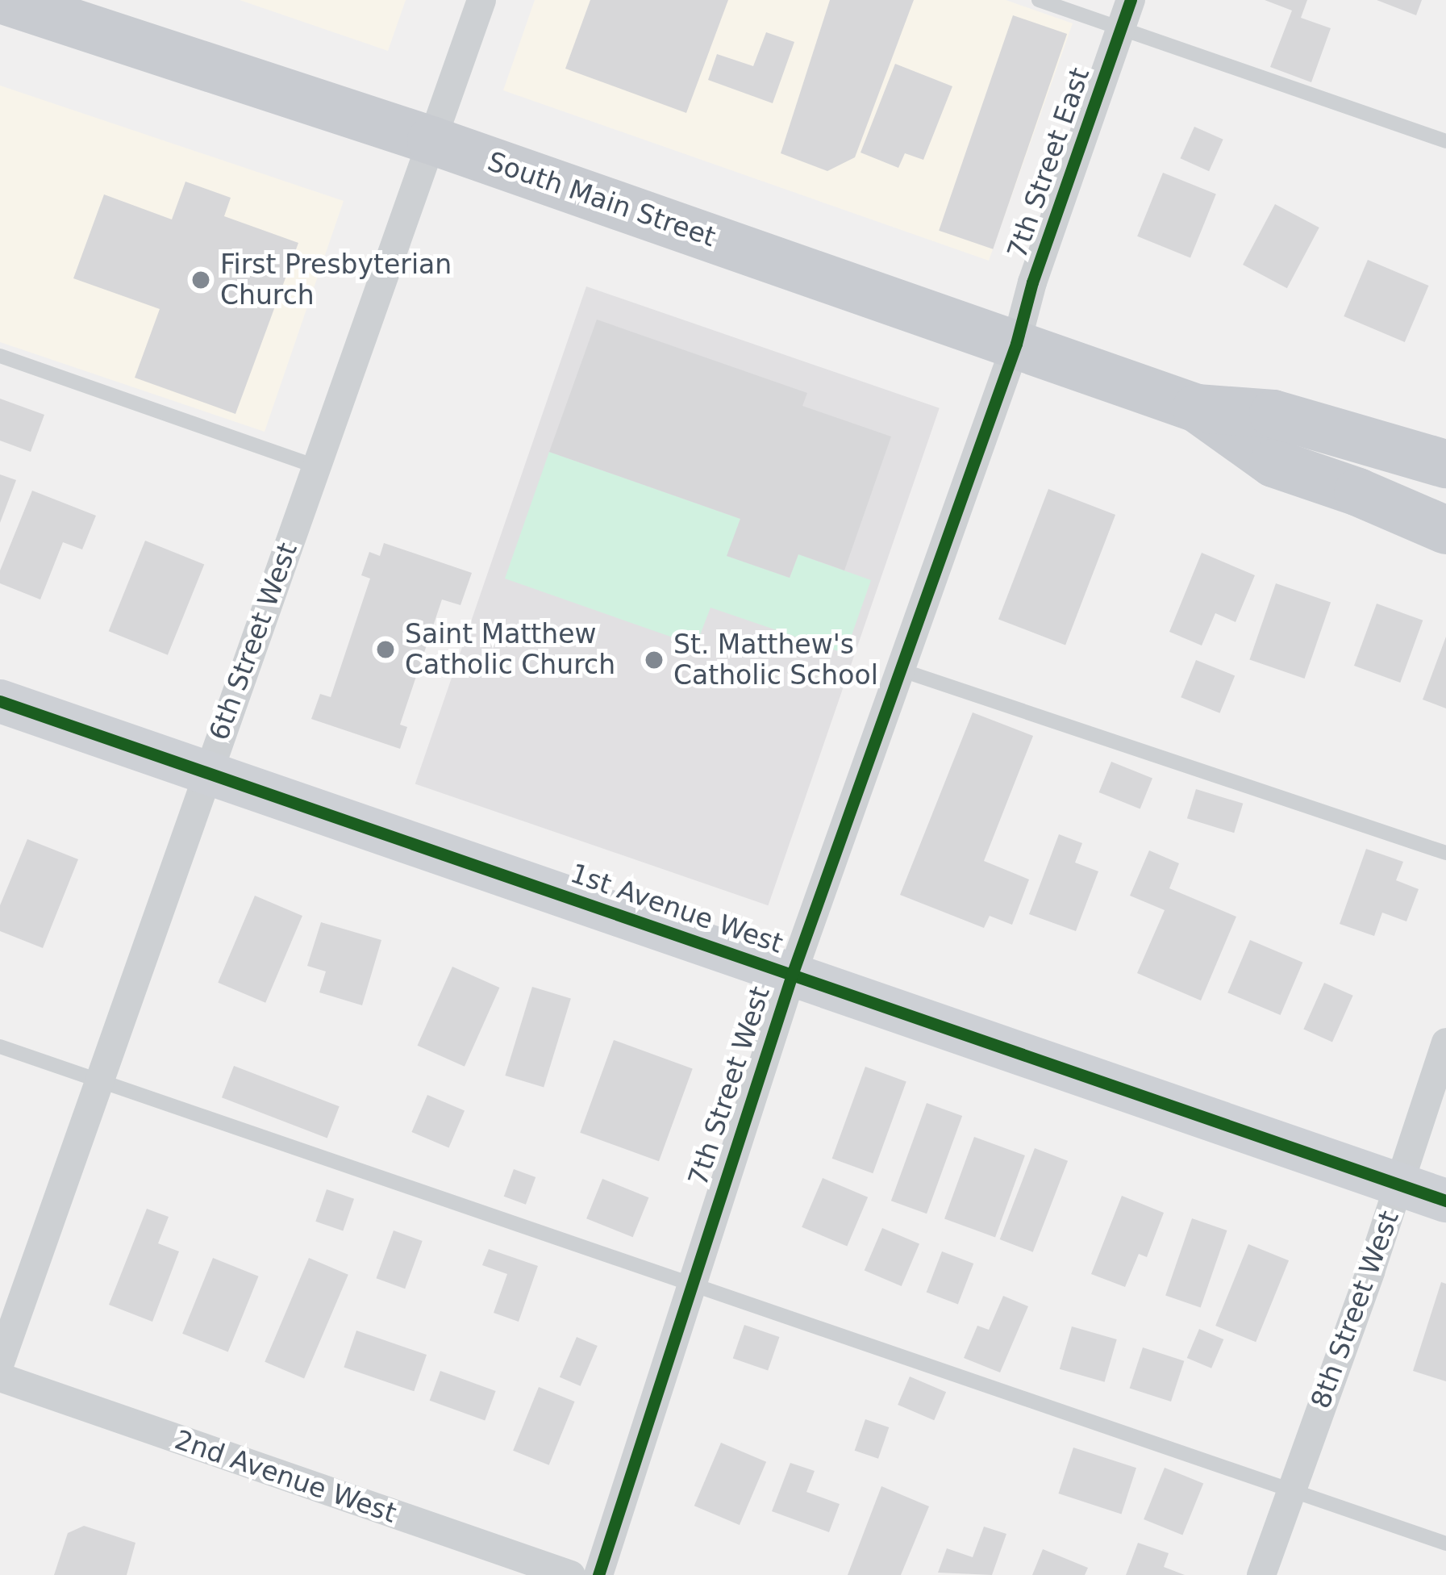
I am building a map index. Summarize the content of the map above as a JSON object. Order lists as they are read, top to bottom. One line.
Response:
{"streets":{"main road":["South Main Street"],"street":["7th Street East","6th Street West","1st Avenue West","7th Street West","8th Street West","2nd Avenue West"]},"crossings":[["7th Street East","South Main Street"],["7th Street East","7th Street West"],["South Main Street","6th Street West"],["South Main Street","7th Street West"],["6th Street West","1st Avenue West"],["1st Avenue West","7th Street West"],["1st Avenue West","8th Street West"]],"places":["First Presbyterian Church","Saint Matthew Catholic Church","St. Matthew's Catholic School"]}
